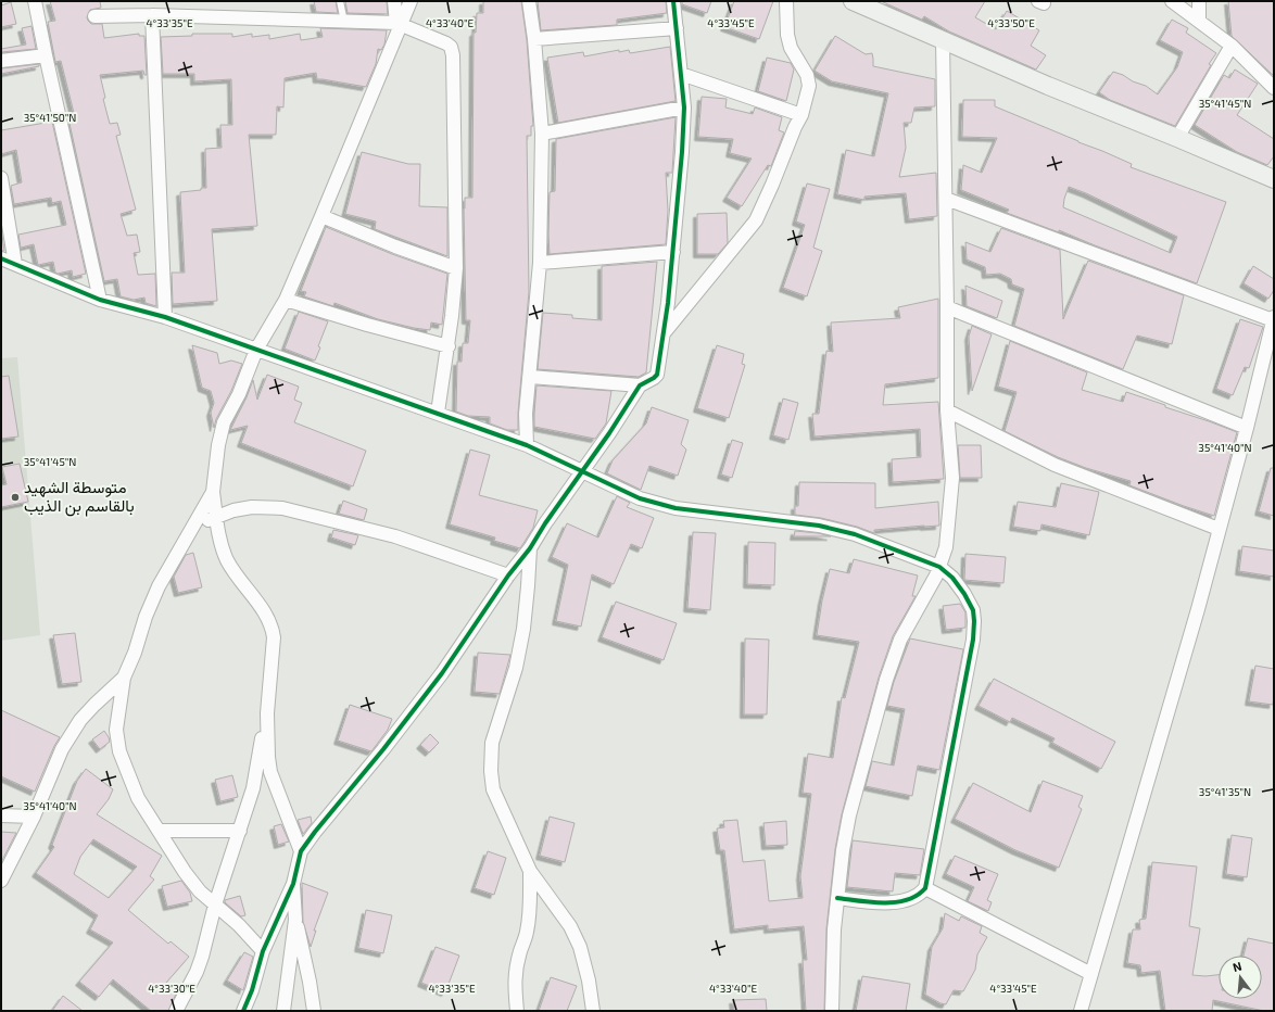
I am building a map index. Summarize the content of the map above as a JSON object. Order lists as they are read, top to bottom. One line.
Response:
{"places":["متوسطة الشهيد بالقاسم بن الذيب"],"north":"top","coordinates":["4°33'35\"E","4°33'40\"E","4°33'45\"E","4°33'50\"E","35°41'45\"N","35°41'50\"N","35°41'40\"N","35°41'35\"N","4°33'30\"E"]}
